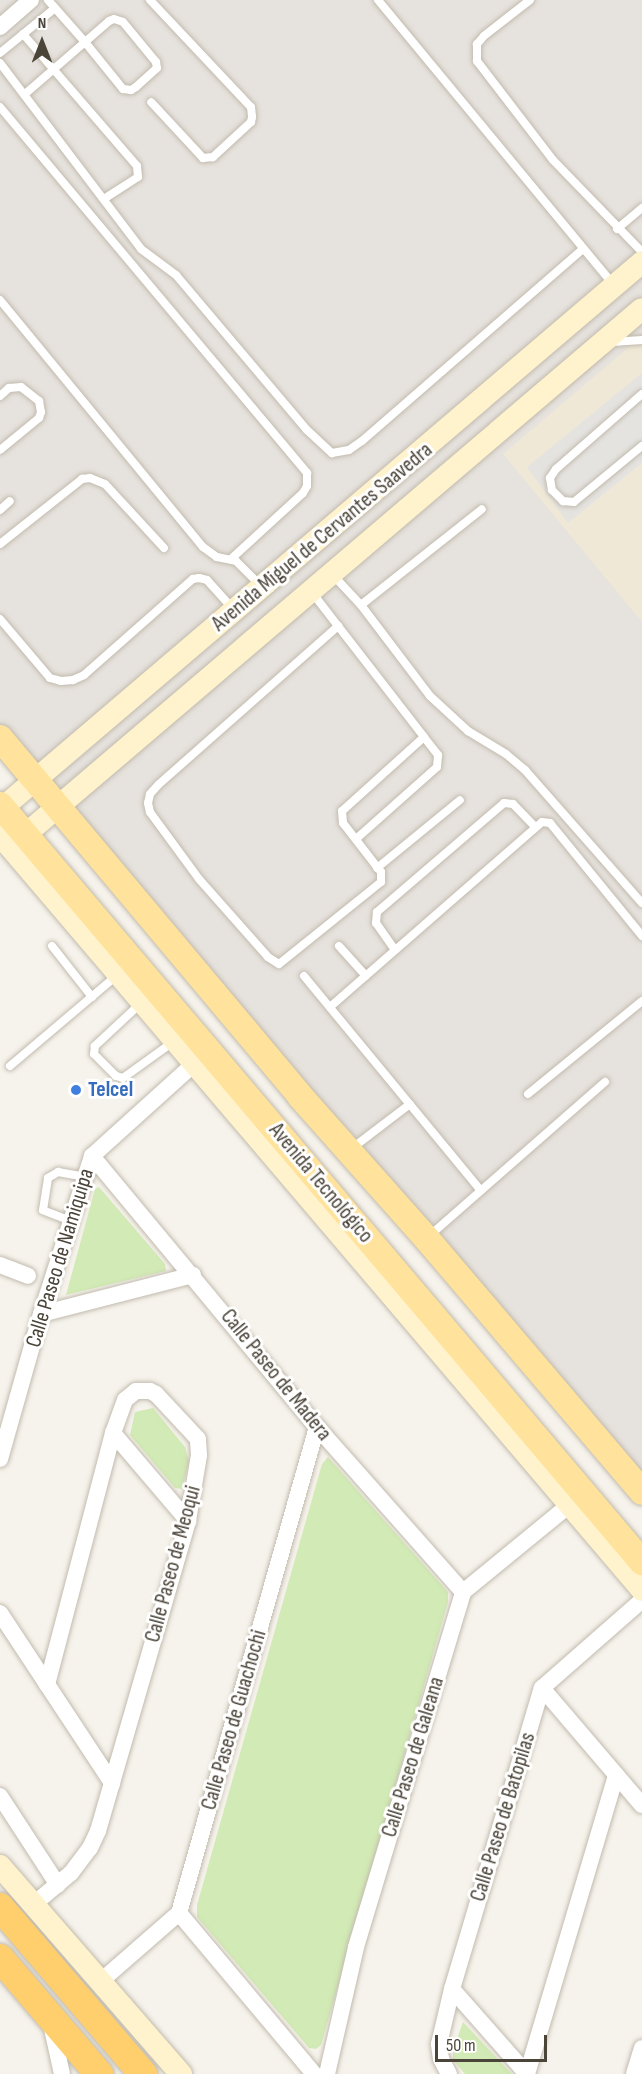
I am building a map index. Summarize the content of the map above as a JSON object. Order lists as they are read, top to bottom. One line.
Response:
{"streets":{"main road":["Avenida Tecnológico"],"street":["Avenida Miguel de Cervantes Saavedra","Calle Paseo de Namiquipa","Calle Paseo de Madera","Calle Paseo de Meoqui","Calle Paseo de Guachochi","Calle Paseo de Galeana","Calle Paseo de Batopilas"]},"crossings":[["Avenida Miguel de Cervantes Saavedra","Avenida Tecnológico"],["Calle Paseo de Namiquipa","Calle Paseo de Madera"],["Calle Paseo de Madera","Calle Paseo de Guachochi"],["Calle Paseo de Madera","Calle Paseo de Galeana"]],"places":["Telcel"],"scale_bar":"50 m","north":"top"}
